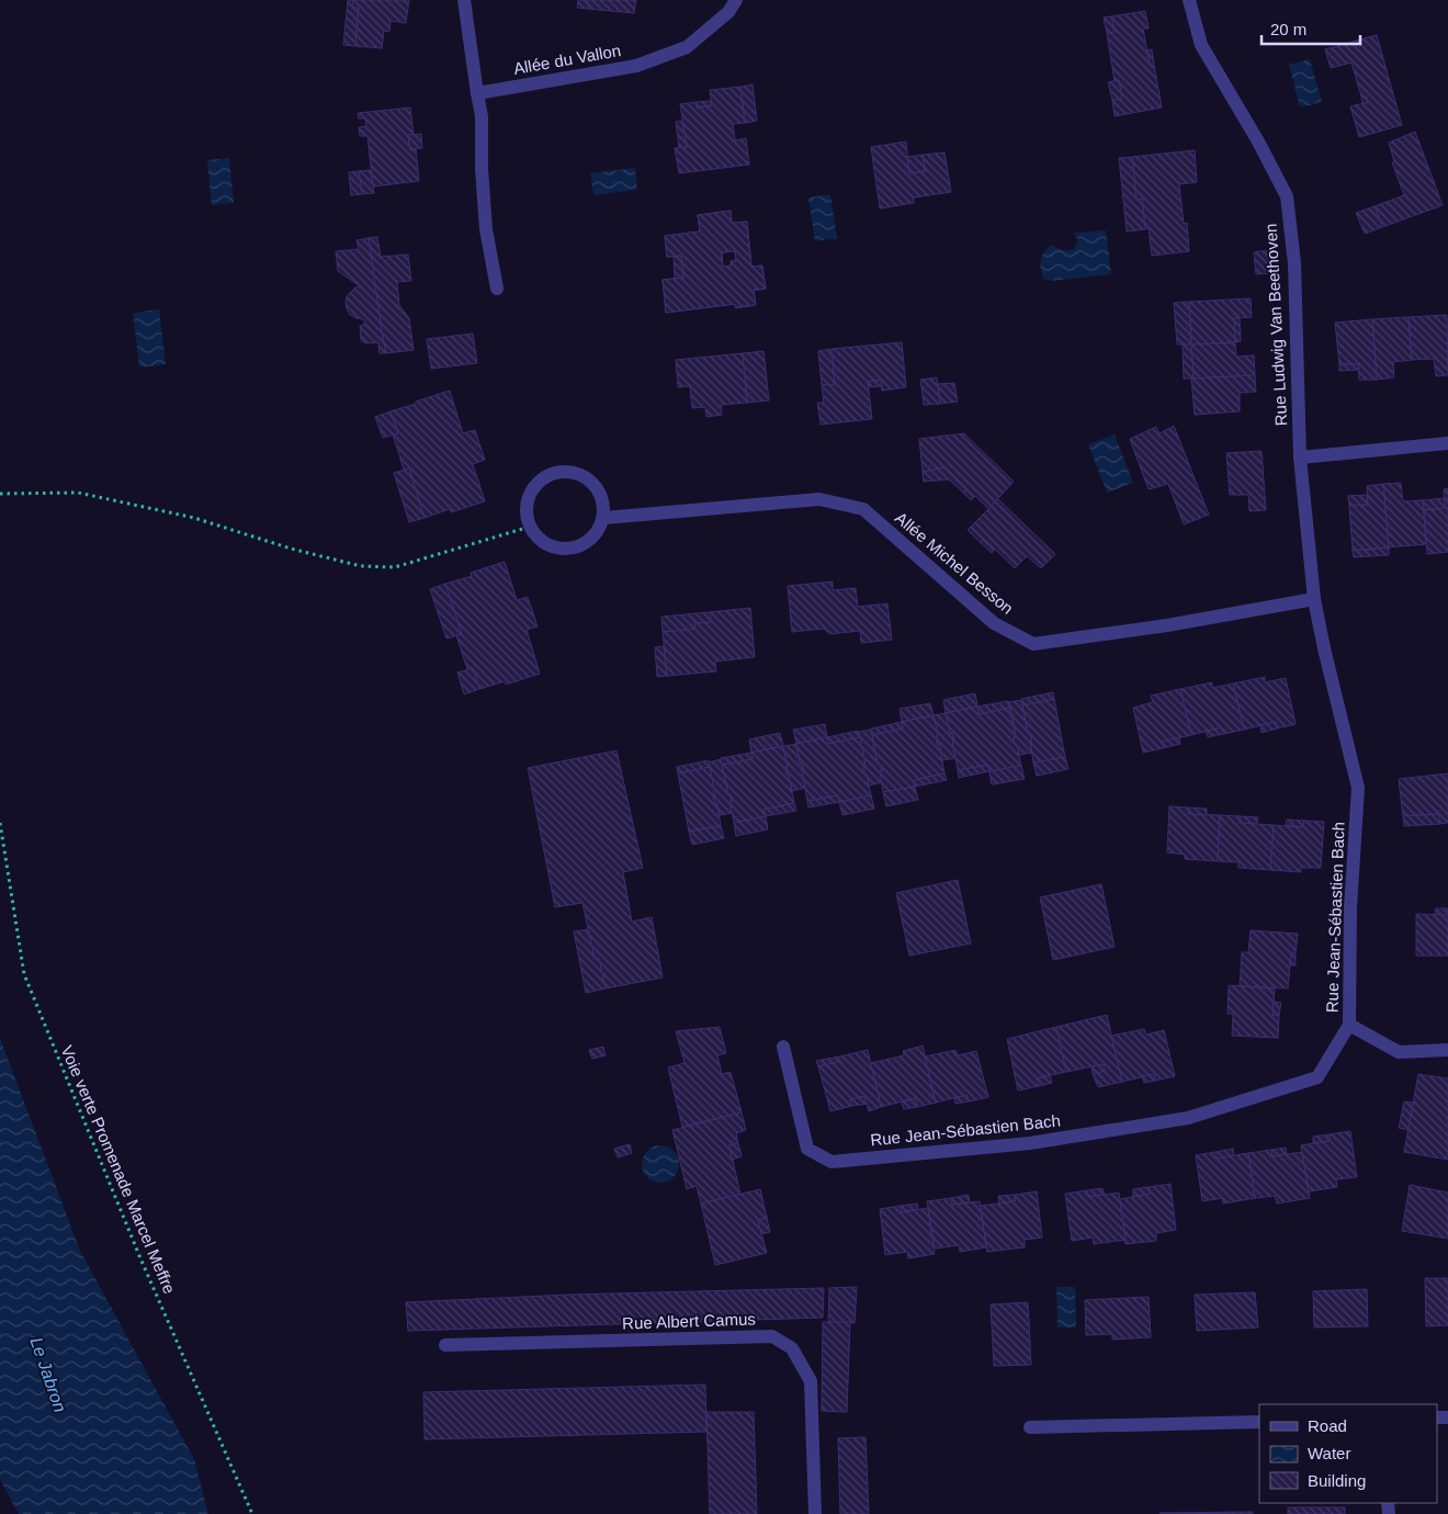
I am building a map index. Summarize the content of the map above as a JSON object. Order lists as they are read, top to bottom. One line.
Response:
{"streets":{"street":["Allée du Vallon","Rue Ludwig Van Beethoven","Allée Michel Besson","Rue Jean-Sébastien Bach","Rue Albert Camus"],"path":["Voie verte Promenade Marcel Meffre"]},"crossings":[["Rue Ludwig Van Beethoven","Rue Jean-Sébastien Bach"],["Allée Michel Besson","Rue Jean-Sébastien Bach"]],"water":["Le Jabron"],"legend":["Road","Water","Building"],"scale_bar":"20 m"}
